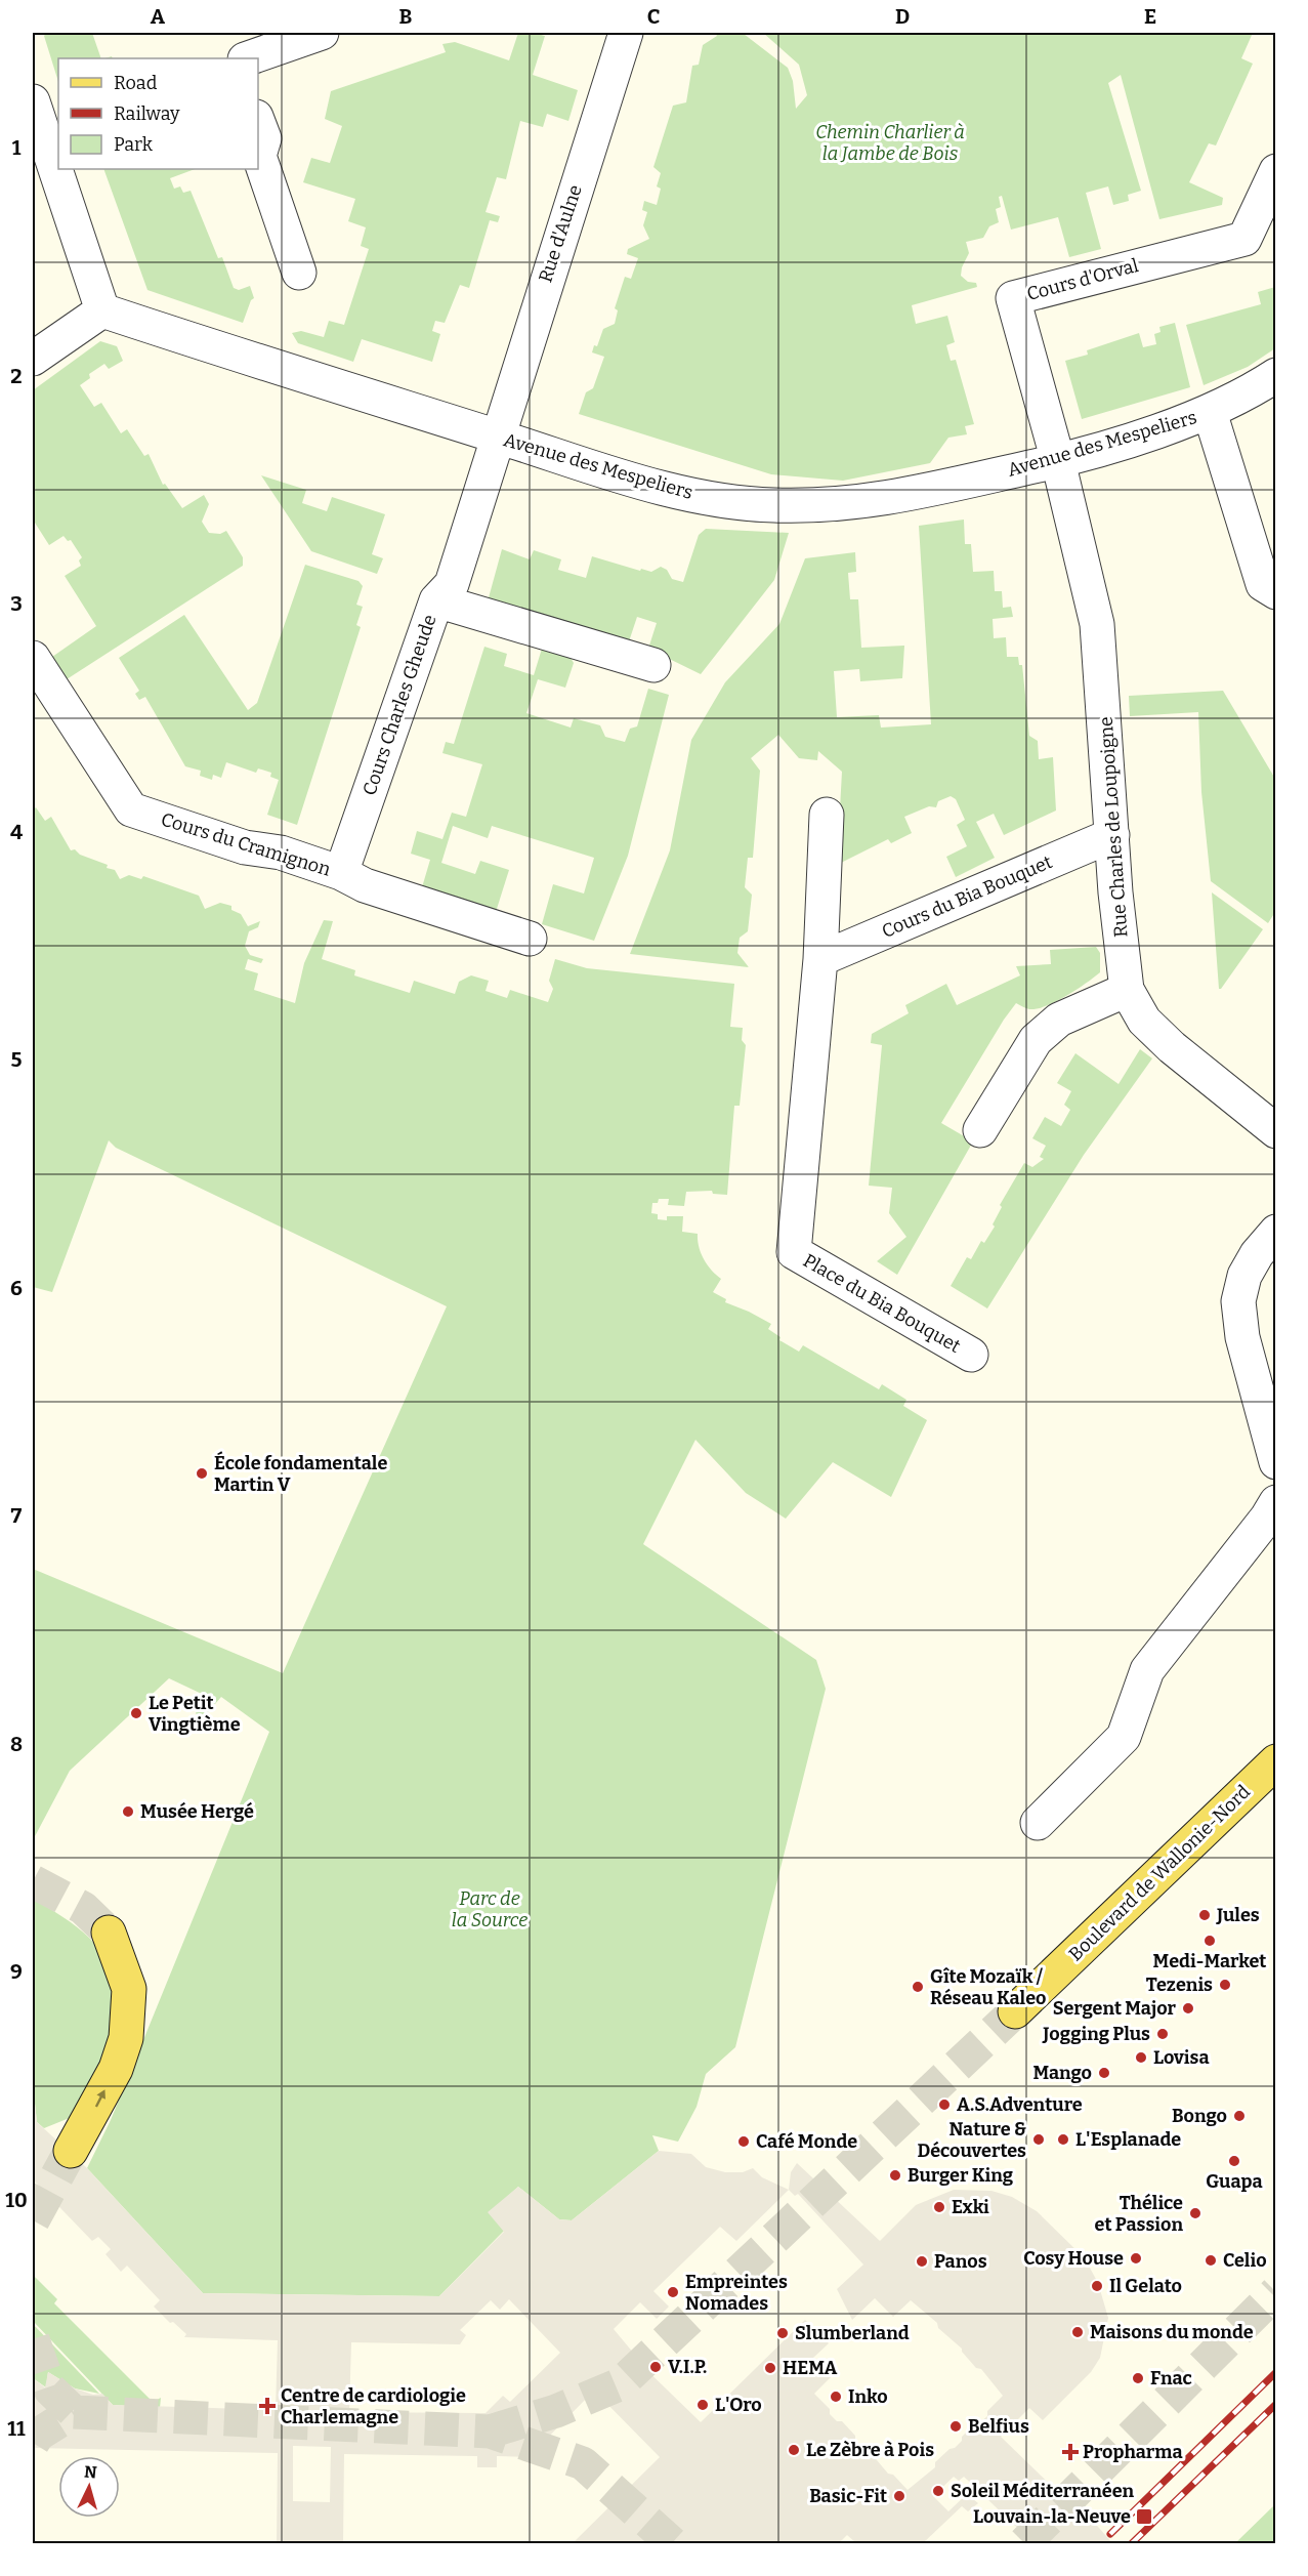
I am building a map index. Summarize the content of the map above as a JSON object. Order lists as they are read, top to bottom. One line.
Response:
{"streets":{"main road":["Boulevard de Wallonie-Nord"],"street":["Rue d'Aulne","Cours d'Orval","Avenue des Mespeliers","Cours Charles Gheude","Rue Charles de Loupoigne","Cours du Cramignon","Cours du Bia Bouquet","Place du Bia Bouquet"]},"crossings":[["Rue d'Aulne","Avenue des Mespeliers"],["Rue d'Aulne","Cours Charles Gheude"],["Cours d'Orval","Avenue des Mespeliers"],["Cours d'Orval","Rue Charles de Loupoigne"],["Avenue des Mespeliers","Cours Charles Gheude"],["Avenue des Mespeliers","Rue Charles de Loupoigne"],["Cours Charles Gheude","Cours du Cramignon"],["Rue Charles de Loupoigne","Cours du Bia Bouquet"],["Cours du Bia Bouquet","Place du Bia Bouquet"]],"parks":["Chemin Charlier à la Jambe de Bois","Parc de la Source"],"places":{"other":["École fondamentale Martin V","Le Petit Vingtième","Musée Hergé","Jules","Medi-Market","Tezenis","Gîte Mozaïk / Réseau Kaleo","Sergent Major","Jogging Plus","Lovisa","Mango","A.S.Adventure","Bongo","Nature & Découvertes","L'Esplanade","Café Monde","Guapa","Burger King","Exki","Thélice et Passion","Cosy House","Celio","Panos","Il Gelato","Empreintes Nomades","Maisons du monde","Slumberland","V.I.P.","HEMA","Fnac","Inko","L'Oro","Belfius","Le Zèbre à Pois","Soleil Méditerranéen","Basic-Fit"],"health":["Centre de cardiologie Charlemagne","Propharma"],"transit":["Louvain-la-Neuve"]},"legend":["Road","Railway","Park"],"north":"top","grid":{"columns":["A","B","C","D","E"],"rows":["1","2","3","4","5","6","7","8","9","10","11"]}}
